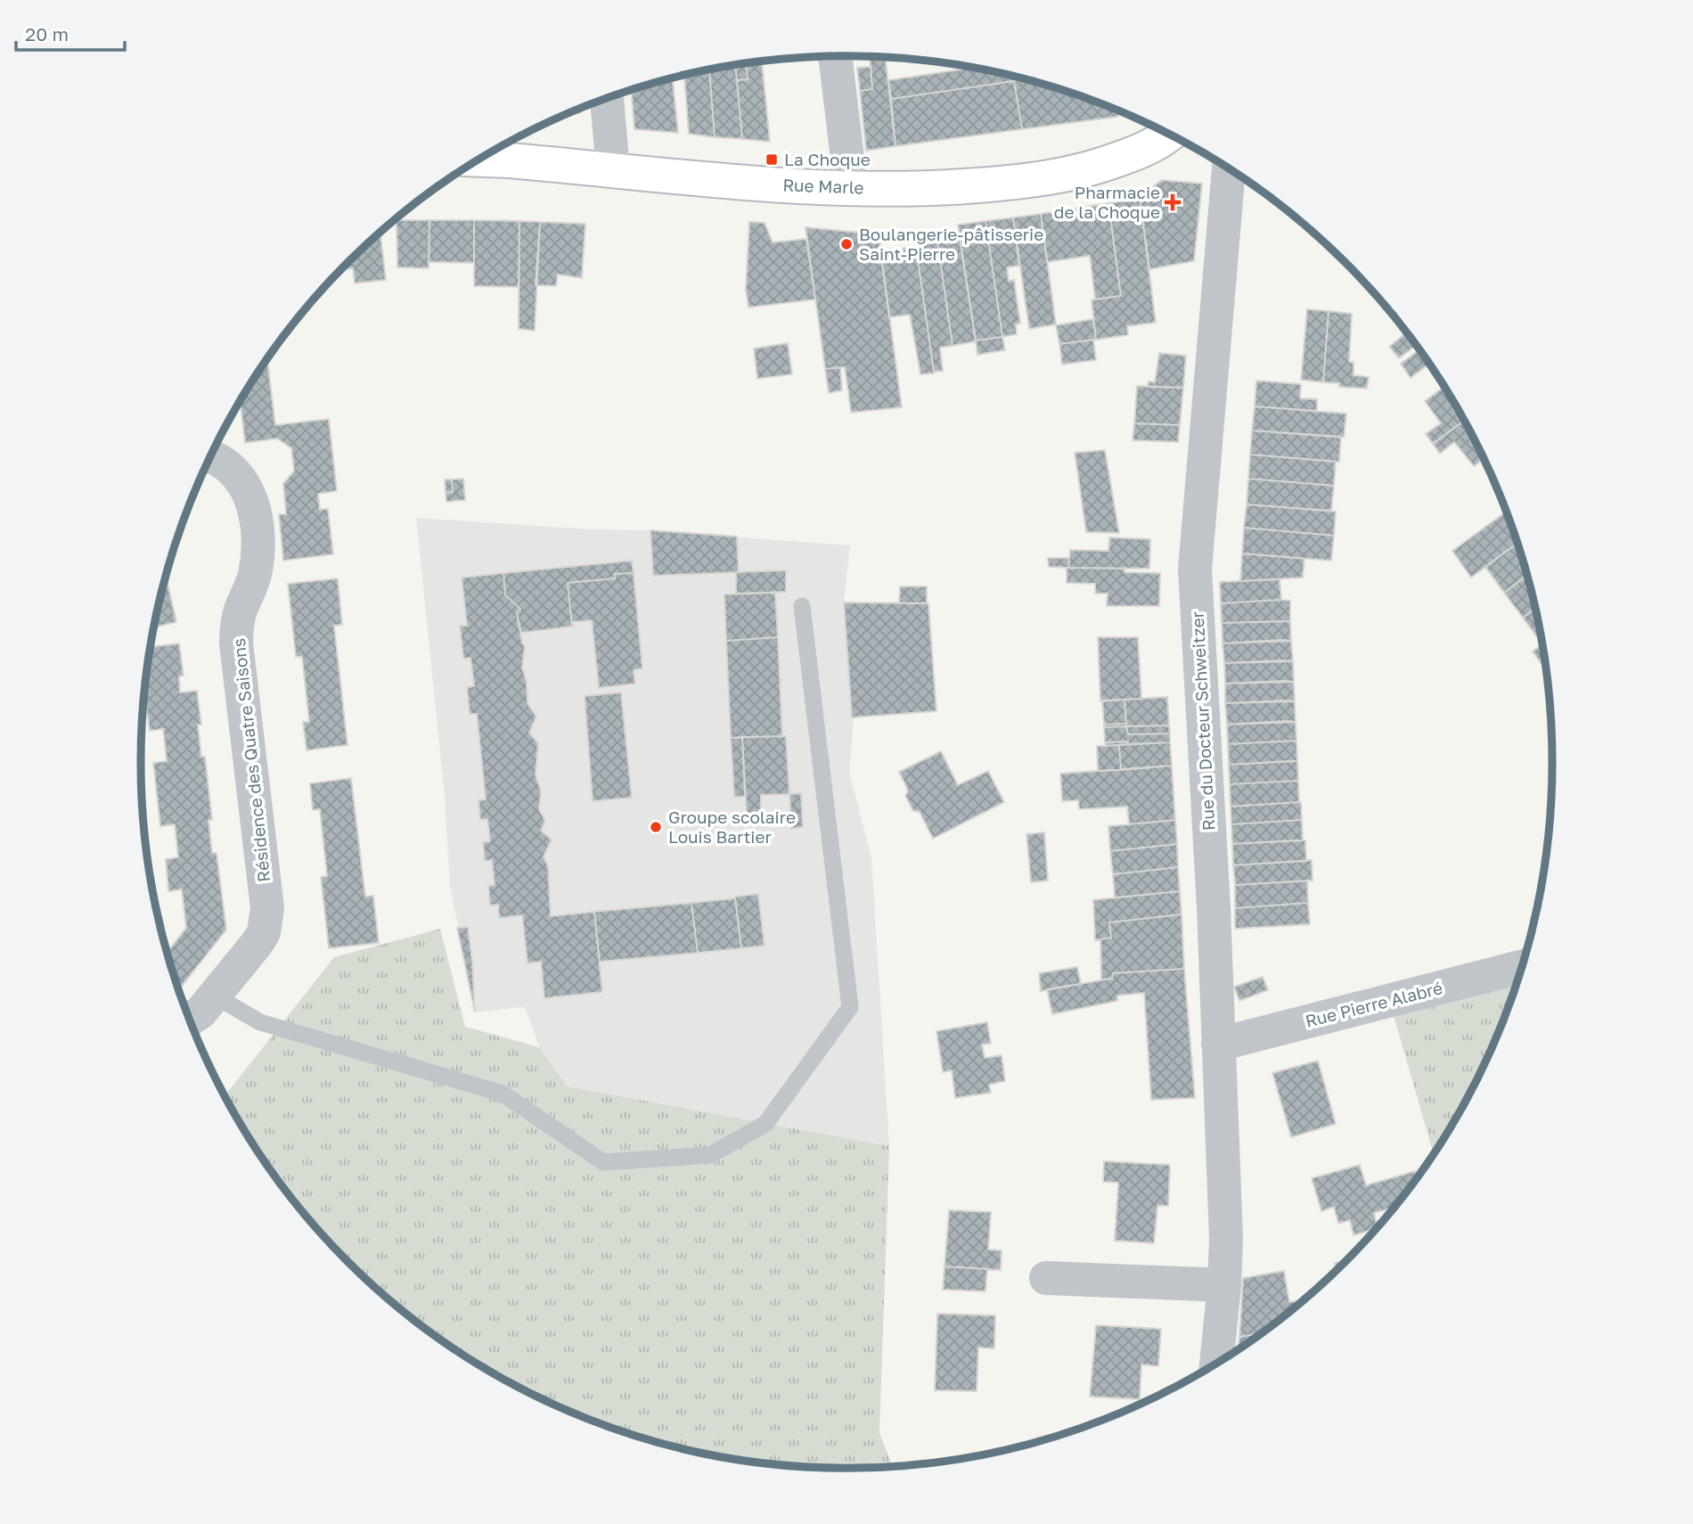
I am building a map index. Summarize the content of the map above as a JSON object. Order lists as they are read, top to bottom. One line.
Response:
{"streets":{"main road":["Rue Marle"],"street":["Rue du Docteur Schweitzer","Résidence des Quatre Saisons","Rue Pierre Alabré"]},"crossings":[["Rue du Docteur Schweitzer","Rue Pierre Alabré"]],"places":{"transit":["La Choque"],"health":["Pharmacie de la Choque"],"other":["Boulangerie-pâtisserie Saint-Pierre","Groupe scolaire Louis Bartier"]},"scale_bar":"20 m"}
